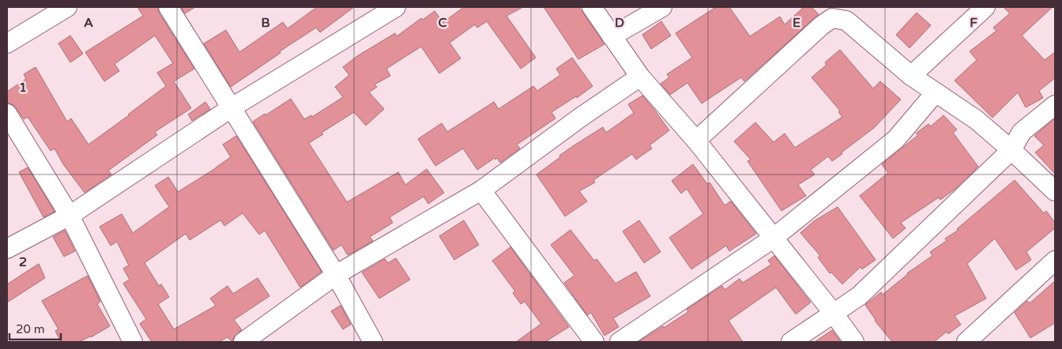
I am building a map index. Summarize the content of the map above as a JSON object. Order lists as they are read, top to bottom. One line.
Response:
{"scale_bar":"20 m","grid":{"columns":["A","B","C","D","E","F"],"rows":["1","2"]}}
